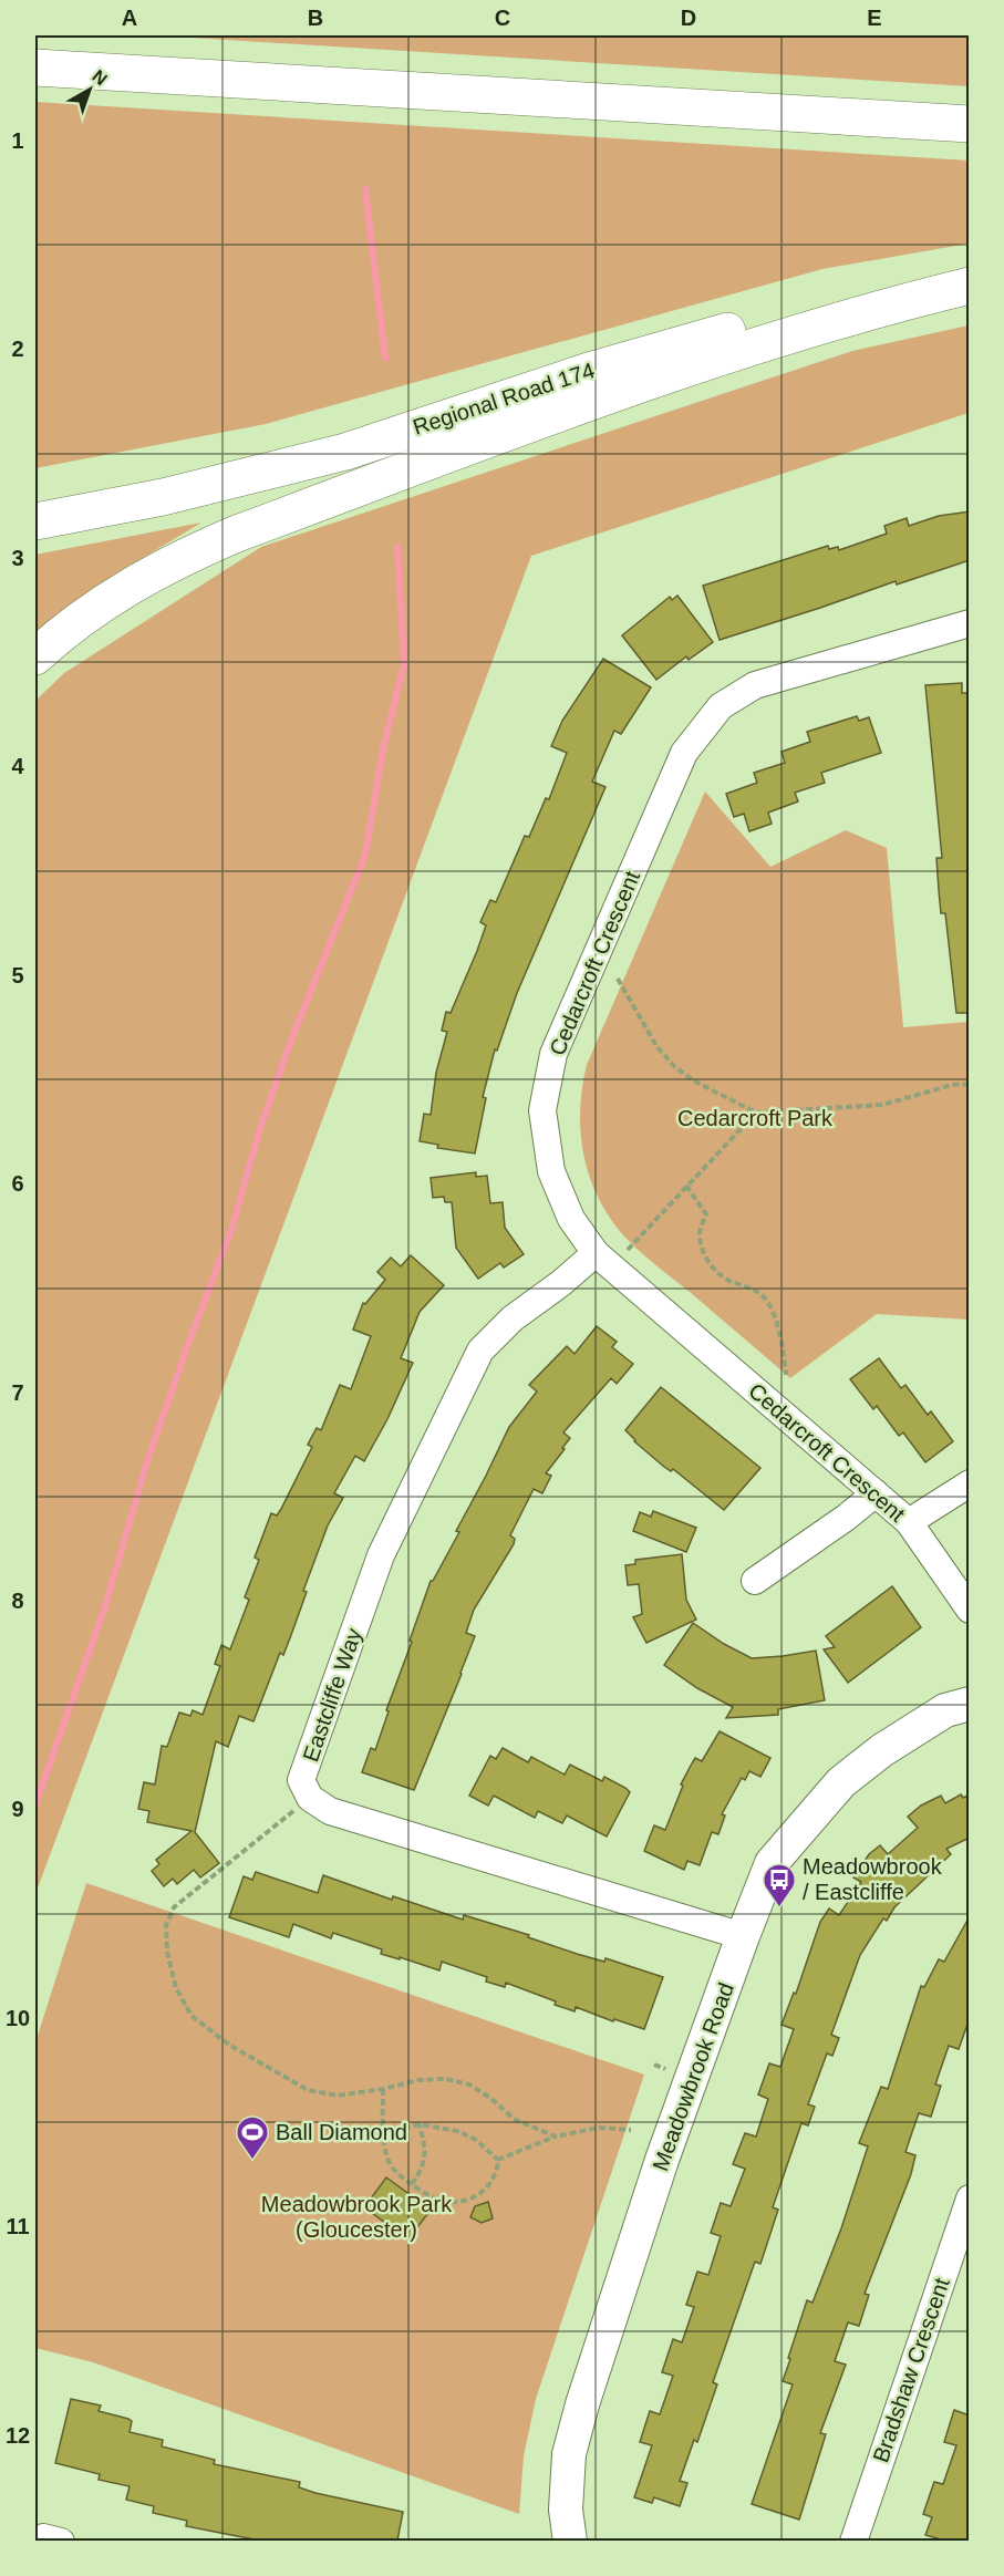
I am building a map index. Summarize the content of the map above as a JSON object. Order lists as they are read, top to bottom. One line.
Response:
{"streets":{"highway":["Regional Road 174"],"street":["Cedarcroft Crescent","Eastcliffe Way","Meadowbrook Road","Bradshaw Crescent"]},"crossings":[["Cedarcroft Crescent","Eastcliffe Way"]],"parks":["Cedarcroft Park","Meadowbrook Park (Gloucester)"],"places":{"bus stop":["Meadowbrook / Eastcliffe"],"sports":["Ball Diamond"]},"north":"top right","grid":{"columns":["A","B","C","D","E"],"rows":["1","2","3","4","5","6","7","8","9","10","11","12"]}}
